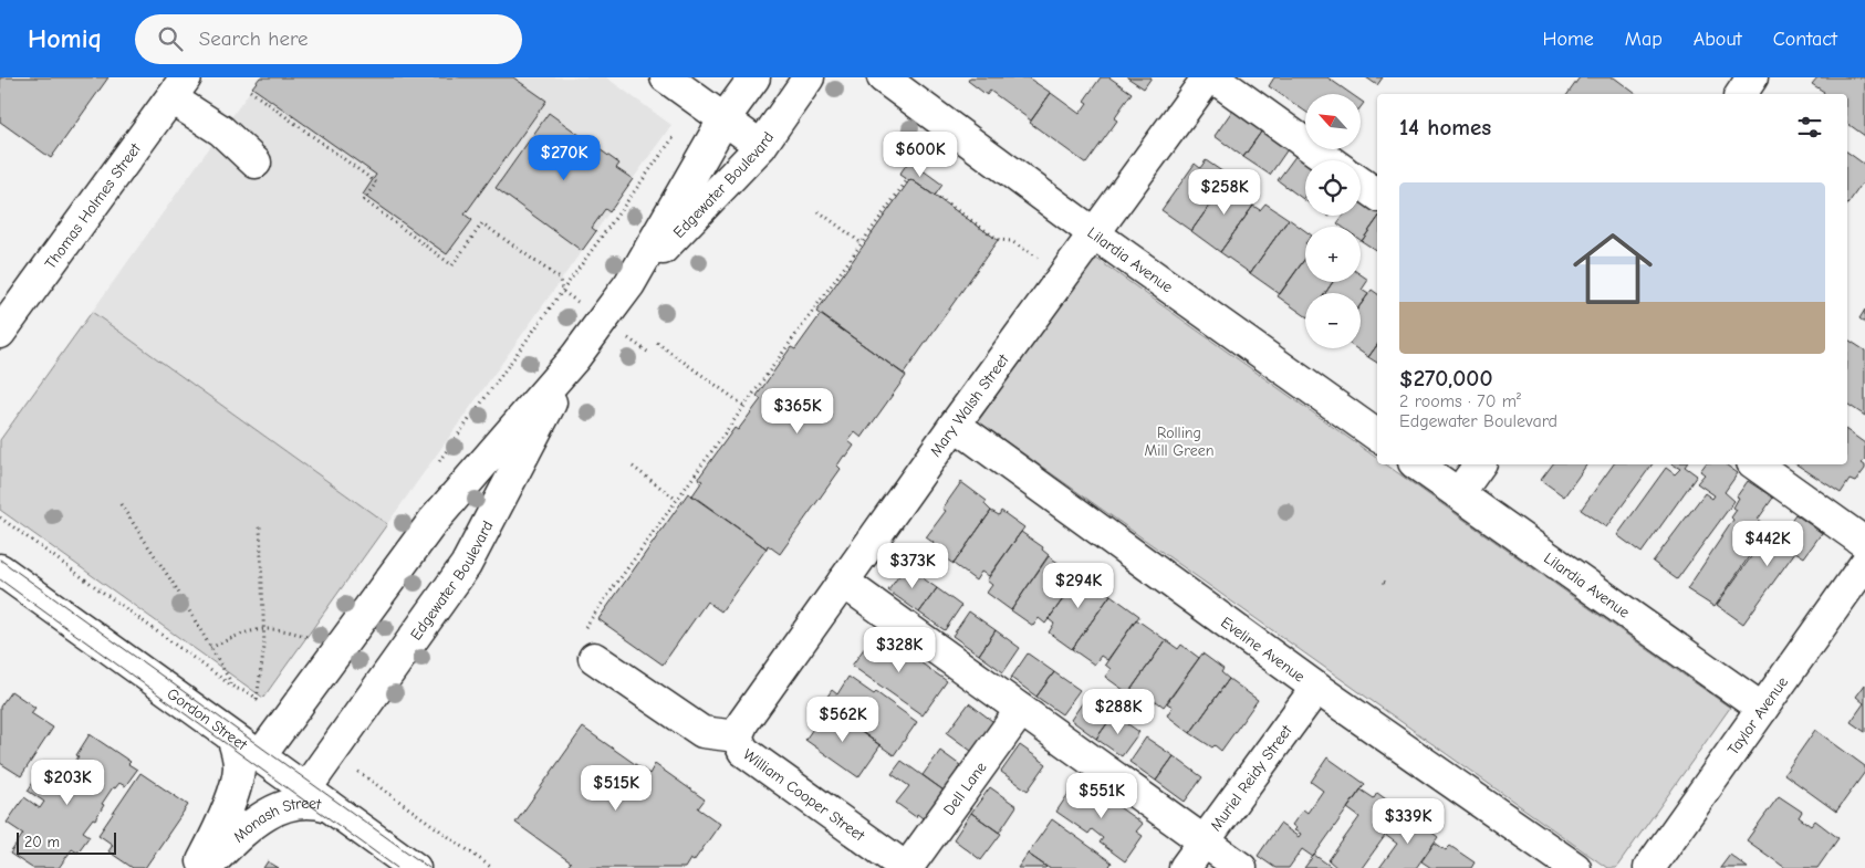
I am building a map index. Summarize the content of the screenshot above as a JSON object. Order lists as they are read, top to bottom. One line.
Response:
{"streets":{"street":["Edgewater Boulevard","Thomas Holmes Street","Lilardia Avenue","Mary Walsh Street","Eveline Avenue","Taylor Avenue","Gordon Street","Muriel Reidy Street","Dell Lane","William Cooper Street","Monash Street"]},"crossings":[["Edgewater Boulevard","Gordon Street"],["Edgewater Boulevard","Monash Street"],["Lilardia Avenue","Mary Walsh Street"],["Lilardia Avenue","Taylor Avenue"],["Mary Walsh Street","Eveline Avenue"],["Mary Walsh Street","William Cooper Street"],["Eveline Avenue","Muriel Reidy Street"],["Gordon Street","Monash Street"],["Dell Lane","William Cooper Street"]],"parks":["Rolling Mill Green"],"scale_bar":"20 m","north":"top left","page":{"header":"Homiq","search":"Search here","nav":["Home","Map","About","Contact"],"map_buttons":["+","−"],"heading":"14 homes","price":["$600K","$270K","$258K","$365K","$442K","$373K","$294K","$328K","$288K","$562K","$203K","$515K","$551K","$339K"],"list":[{"name":"$270,000","note":"2 rooms · 70 m² · Edgewater Boulevard"}],"scale":"20 m"}}
